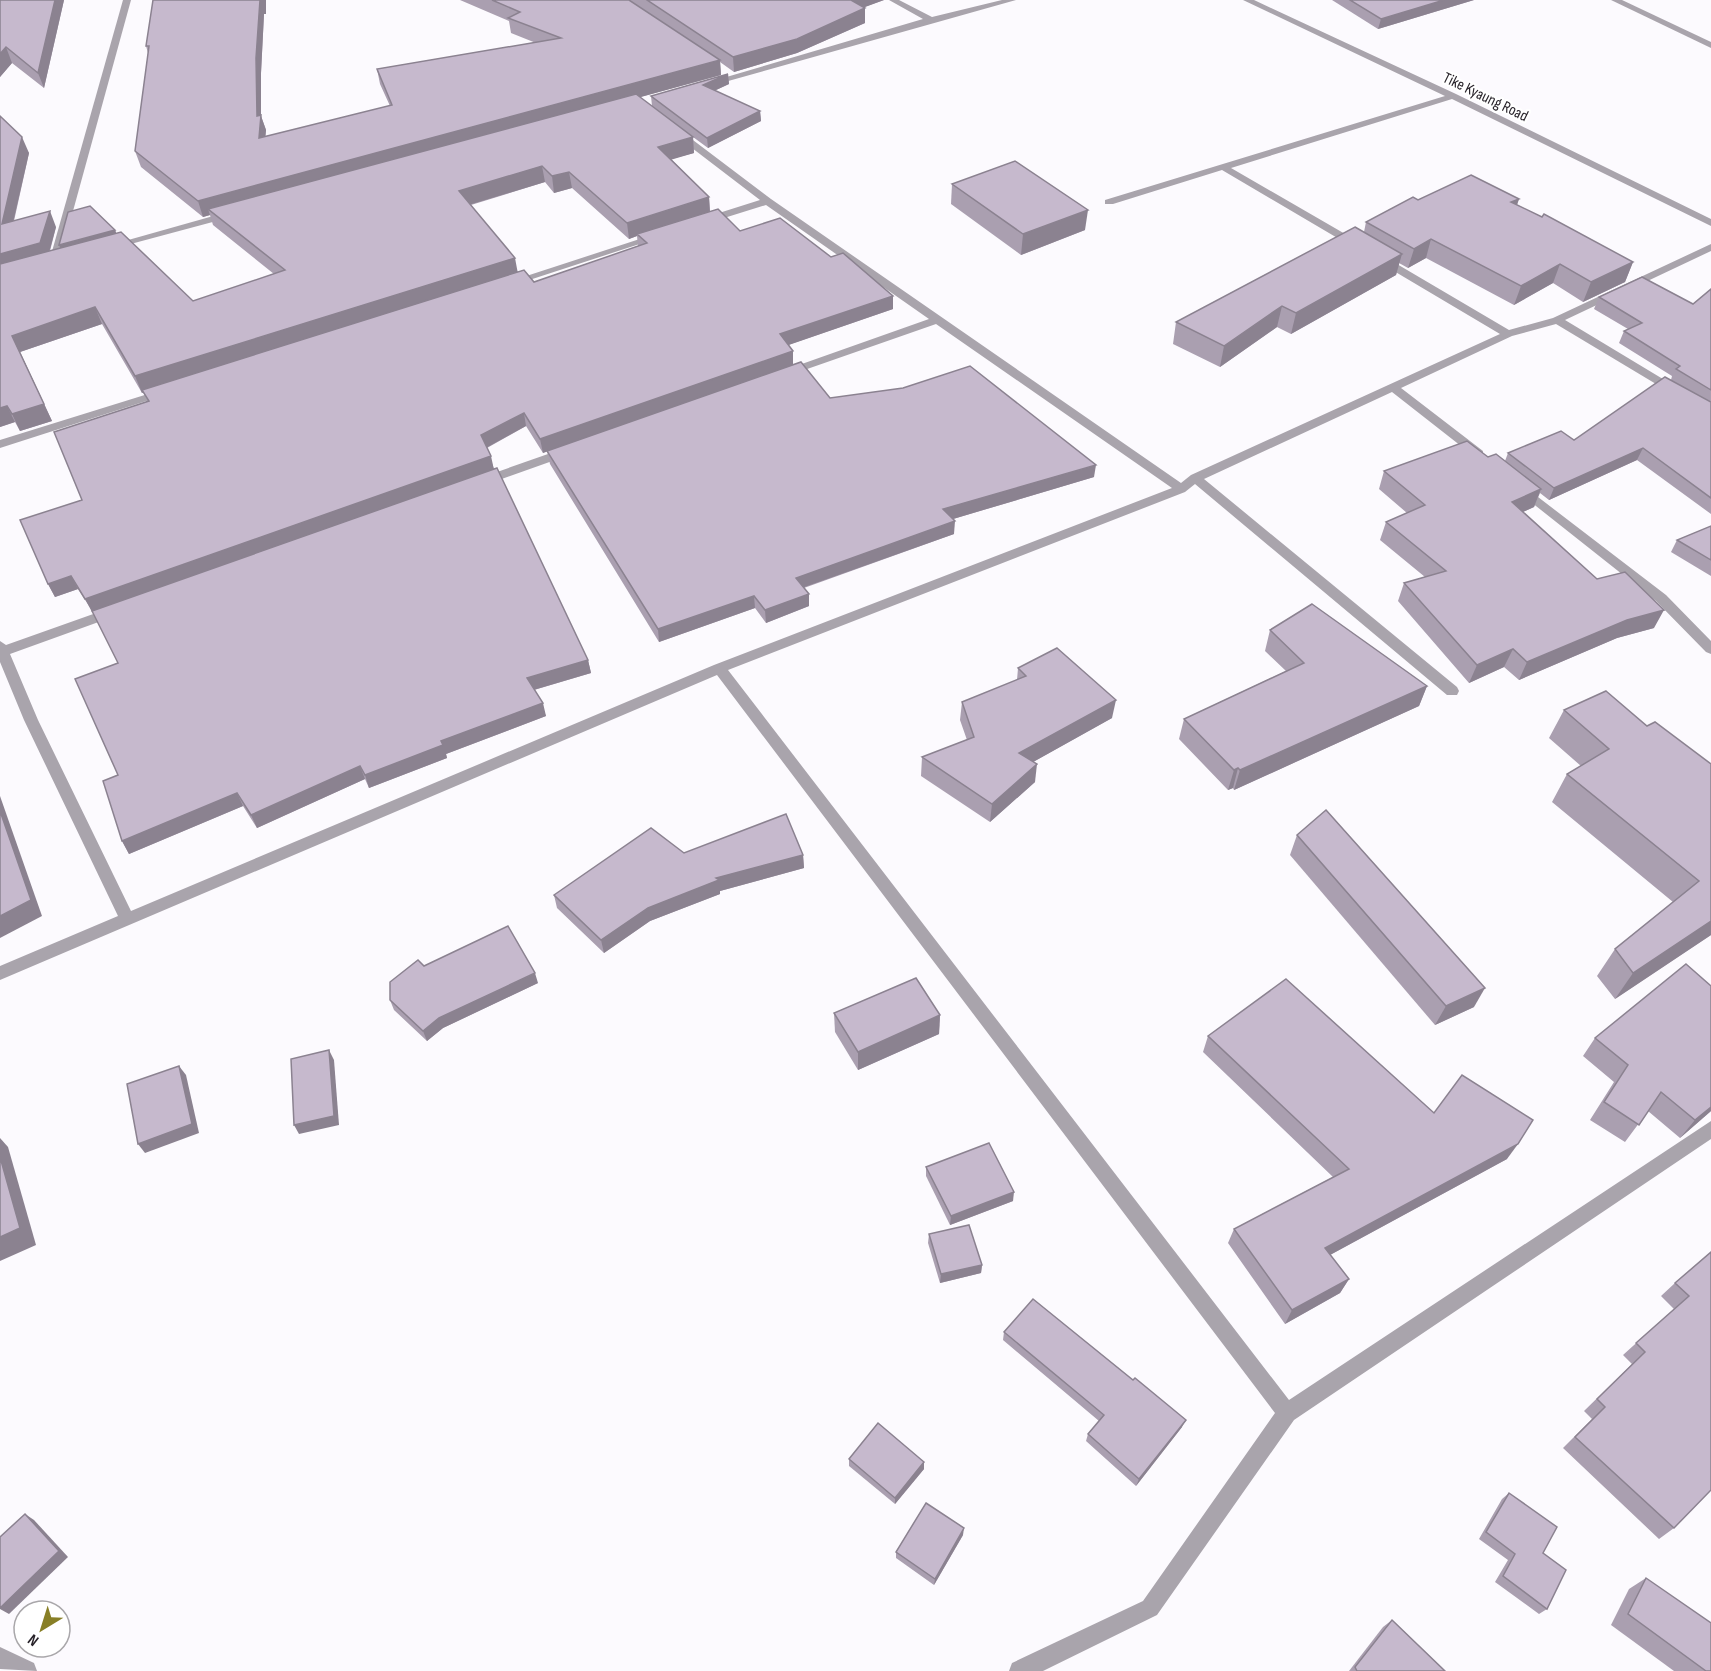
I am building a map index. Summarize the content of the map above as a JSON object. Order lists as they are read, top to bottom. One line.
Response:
{"streets":{"street":["Tike Kyaung Road"]},"north":"bottom left"}
